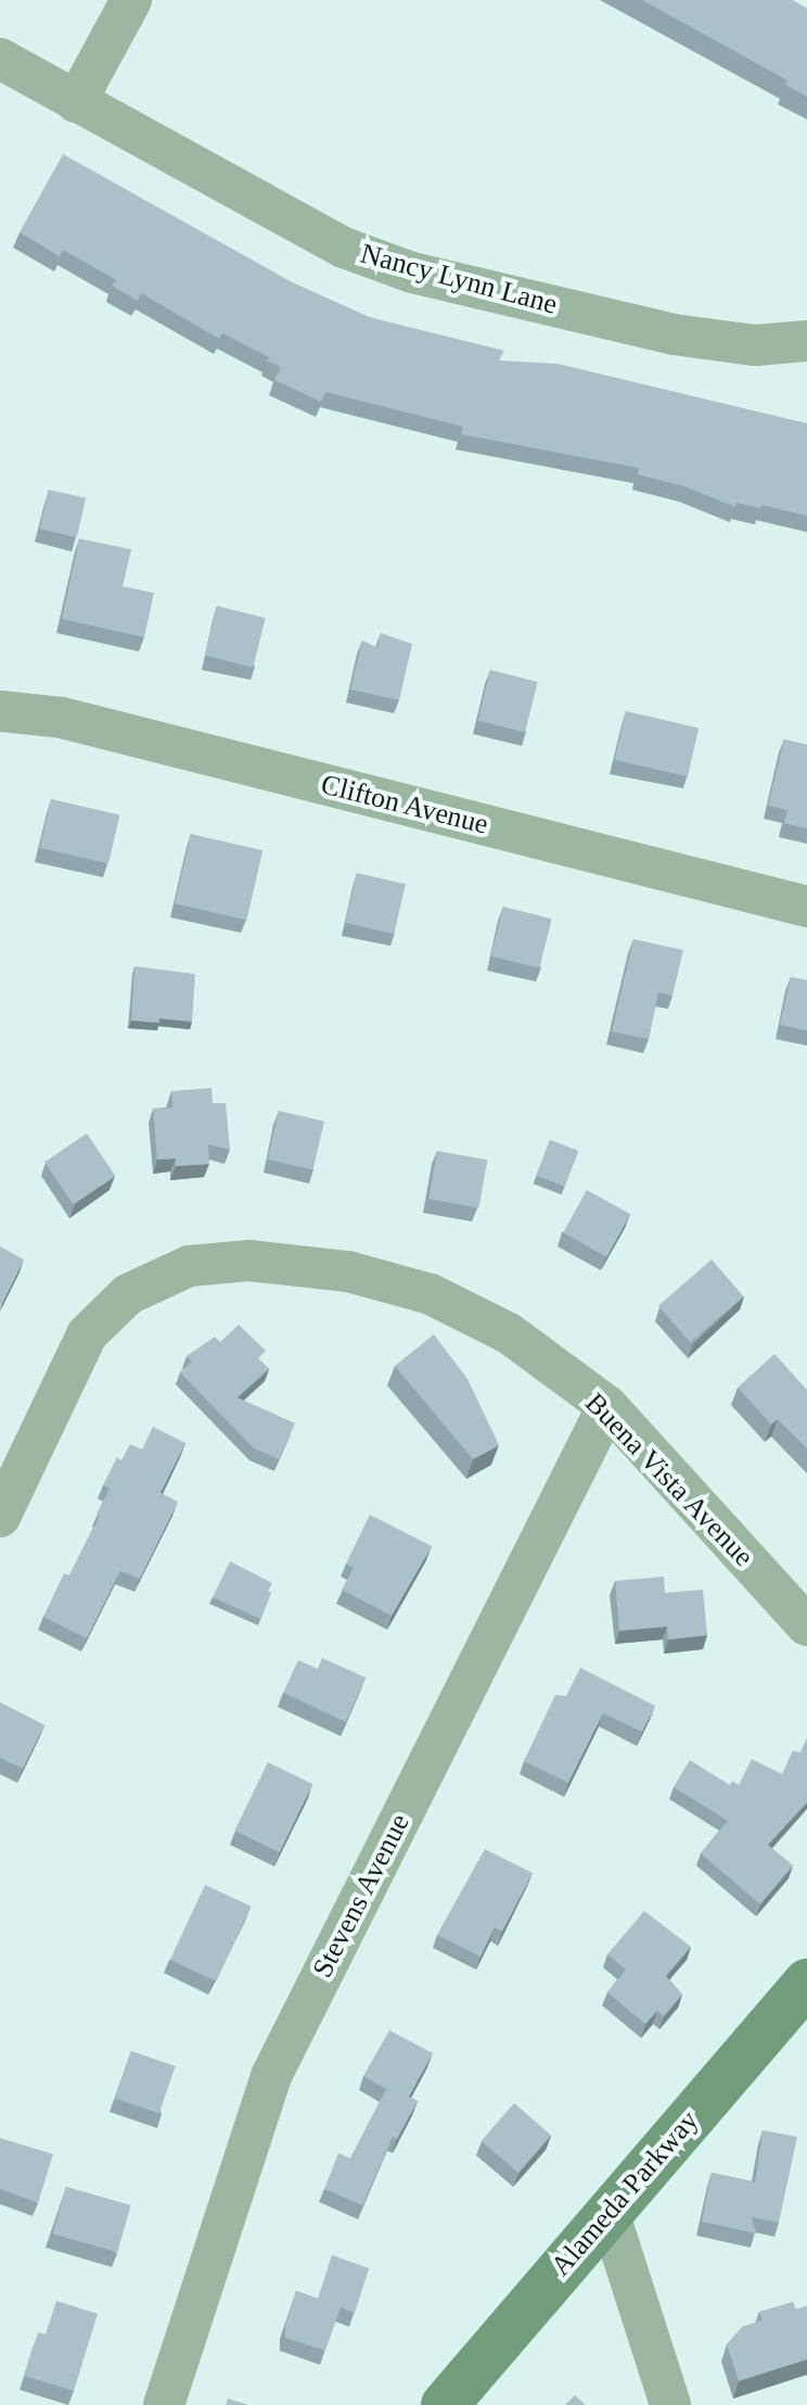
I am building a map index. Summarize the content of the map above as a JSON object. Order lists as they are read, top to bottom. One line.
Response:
{"streets":{"street":["Nancy Lynn Lane","Clifton Avenue","Buena Vista Avenue","Stevens Avenue","Alameda Parkway"]},"crossings":[["Buena Vista Avenue","Stevens Avenue"]]}
